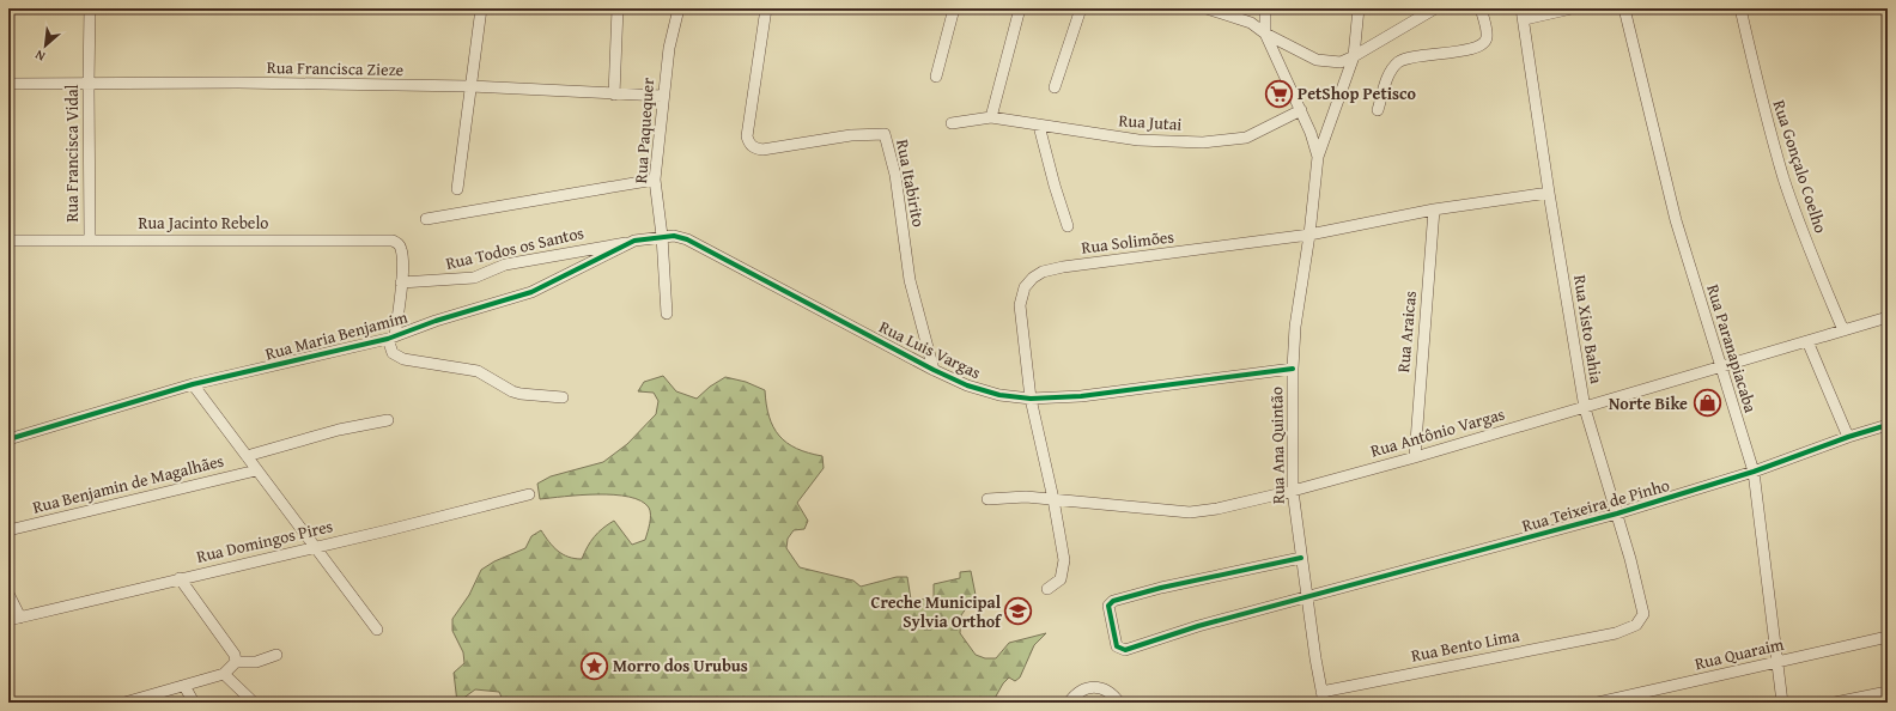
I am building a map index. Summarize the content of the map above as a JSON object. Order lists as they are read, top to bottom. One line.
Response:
{"streets":{"street":["Rua Francisca Zieze","Rua Jutai","Rua Paquequer","Rua Francisca Vidal","Rua Gonçalo Coelho","Rua Itabirito","Rua Jacinto Rebelo","Rua Solimões","Rua Todos os Santos","Rua Xisto Bahia","Rua Araicas","Rua Maria Benjamim","Rua Paranapiacaba","Rua Luis Vargas","Rua Antônio Vargas","Rua Ana Quintão","Rua Benjamin de Magalhães","Rua Teixeira de Pinho","Rua Domingos Pires","Rua Bento Lima","Rua Quaraim"]},"crossings":[["Rua Francisca Zieze","Rua Paquequer"],["Rua Francisca Zieze","Rua Francisca Vidal"],["Rua Paquequer","Rua Maria Benjamim"],["Rua Paquequer","Rua Luis Vargas"],["Rua Francisca Vidal","Rua Jacinto Rebelo"],["Rua Gonçalo Coelho","Rua Antônio Vargas"],["Rua Itabirito","Rua Luis Vargas"],["Rua Jacinto Rebelo","Rua Todos os Santos"],["Rua Solimões","Rua Xisto Bahia"],["Rua Solimões","Rua Araicas"],["Rua Solimões","Rua Luis Vargas"],["Rua Solimões","Rua Antônio Vargas"],["Rua Solimões","Rua Ana Quintão"],["Rua Todos os Santos","Rua Maria Benjamim"],["Rua Xisto Bahia","Rua Antônio Vargas"],["Rua Xisto Bahia","Rua Teixeira de Pinho"],["Rua Xisto Bahia","Rua Bento Lima"],["Rua Araicas","Rua Antônio Vargas"],["Rua Maria Benjamim","Rua Luis Vargas"],["Rua Paranapiacaba","Rua Antônio Vargas"],["Rua Paranapiacaba","Rua Teixeira de Pinho"],["Rua Paranapiacaba","Rua Quaraim"],["Rua Luis Vargas","Rua Ana Quintão"],["Rua Antônio Vargas","Rua Ana Quintão"],["Rua Ana Quintão","Rua Teixeira de Pinho"],["Rua Ana Quintão","Rua Bento Lima"]],"places":{"supermarket":["PetShop Petisco"],"shop":["Norte Bike"],"school or university":["Creche Municipal Sylvia Orthof"],"place":["Morro dos Urubus"]},"north":"bottom left"}
